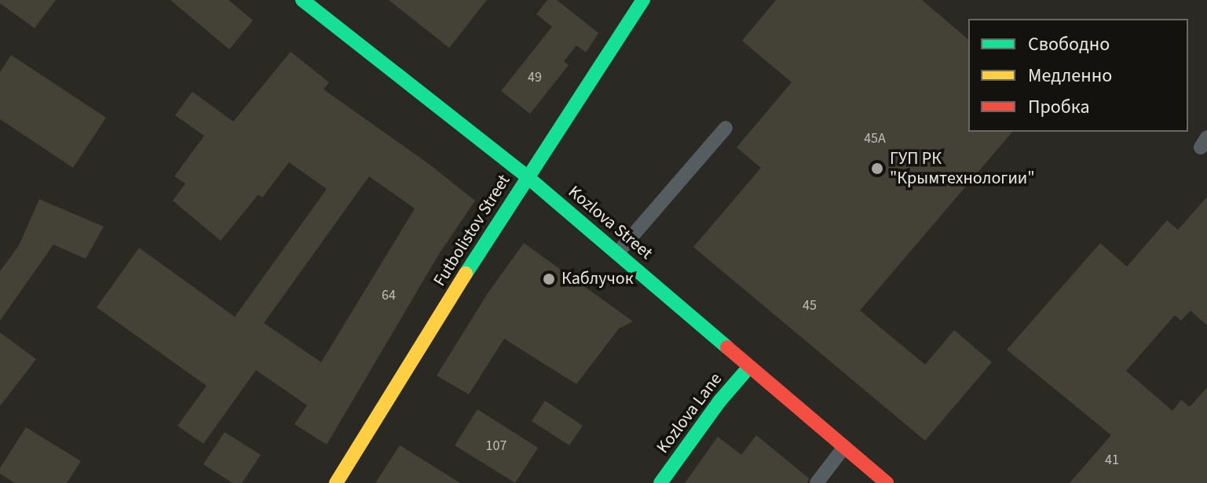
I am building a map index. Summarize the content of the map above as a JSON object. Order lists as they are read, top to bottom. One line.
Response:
{"streets":{"main road":["Kozlova Street","Futbolistov Street","Kozlova Lane"]},"crossings":[["Kozlova Street","Futbolistov Street"],["Kozlova Street","Kozlova Lane"]],"places":["ГУП РК \"Крымтехнологии\"","Каблучок"],"house_numbers":["49","45А","64","45","107","41"],"legend":["Свободно","Медленно","Пробка"]}
